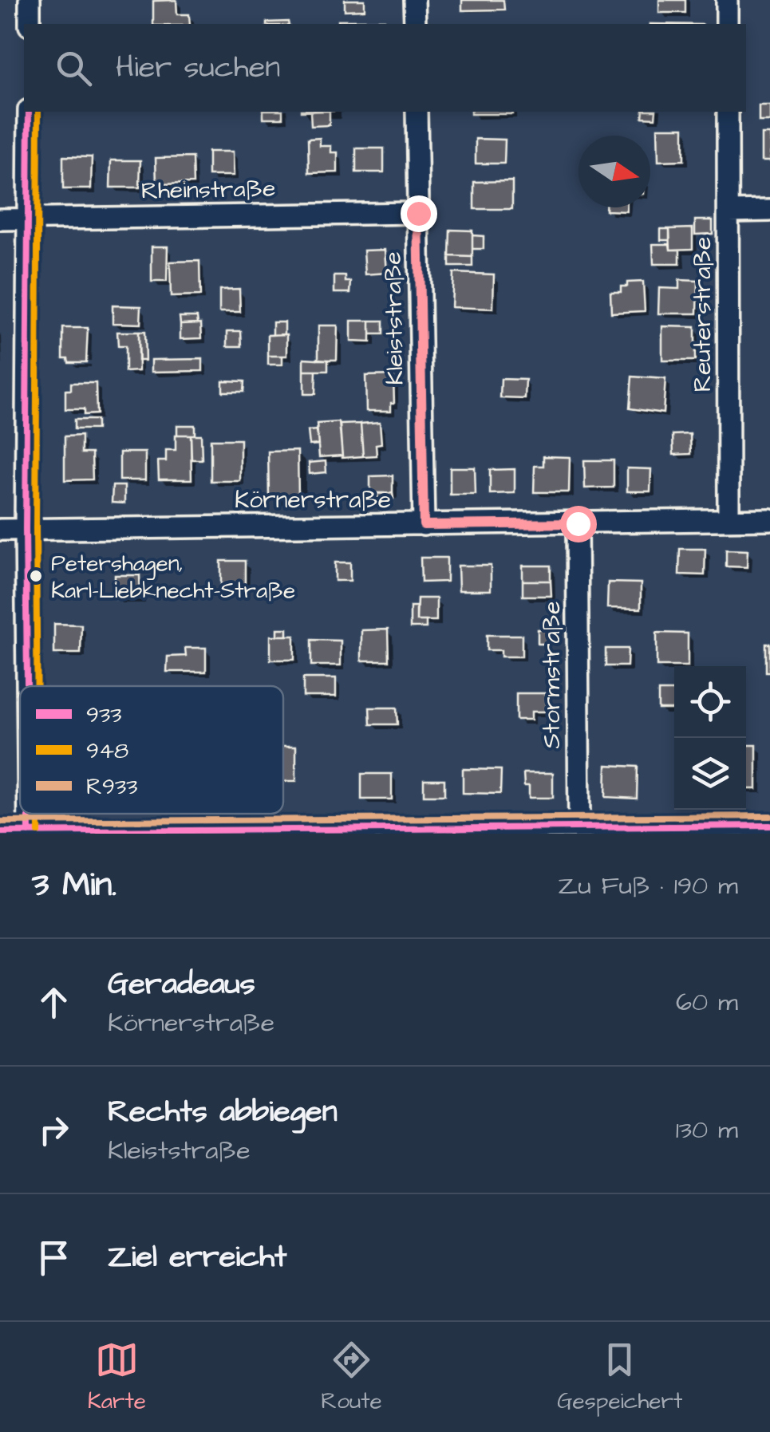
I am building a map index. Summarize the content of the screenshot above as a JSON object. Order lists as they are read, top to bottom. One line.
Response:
{"streets":{"street":["Rheinstraße","Reuterstraße","Kleiststraße","Körnerstraße","Stormstraße"]},"crossings":[["Rheinstraße","Kleiststraße"],["Reuterstraße","Körnerstraße"],["Kleiststraße","Körnerstraße"],["Körnerstraße","Stormstraße"]],"places":["Petershagen, Karl-Liebknecht-Straße"],"lines":["transit line 933","transit line 948","transit line R933"],"legend":["933","948","R933"],"north":"right","page":{"search":"Hier suchen","heading":["3 Min.","Zu Fuß · 190 m"],"list":[["Geradeaus","Körnerstraße","60 m"],["Rechts abbiegen","Kleiststraße","130 m"],"Ziel erreicht"],"nav":["Karte","Route","Gespeichert"]}}
